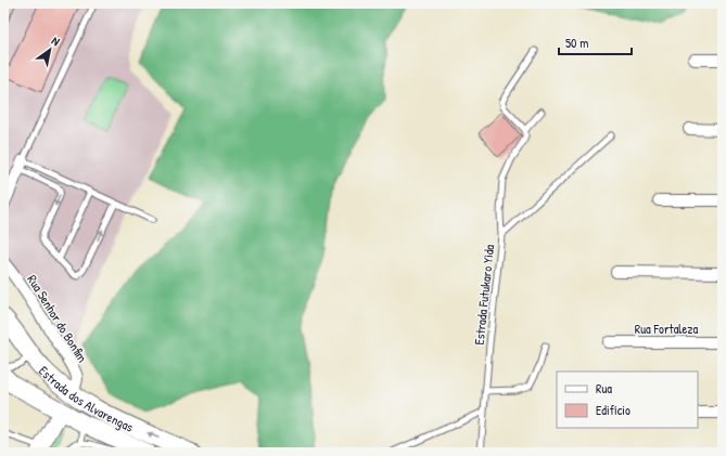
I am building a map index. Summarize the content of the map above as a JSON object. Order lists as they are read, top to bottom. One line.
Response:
{"streets":{"main road":["Estrada dos Alvarengas"],"street":["Rua Senhor do Bonfim","Rua Fortaleza"],"lane":["Estrada Futukaro Yida"]},"crossings":[["Rua Senhor do Bonfim","Estrada dos Alvarengas"]],"legend":["Rua","Edifício"],"scale_bar":"50 m","north":"top right"}
